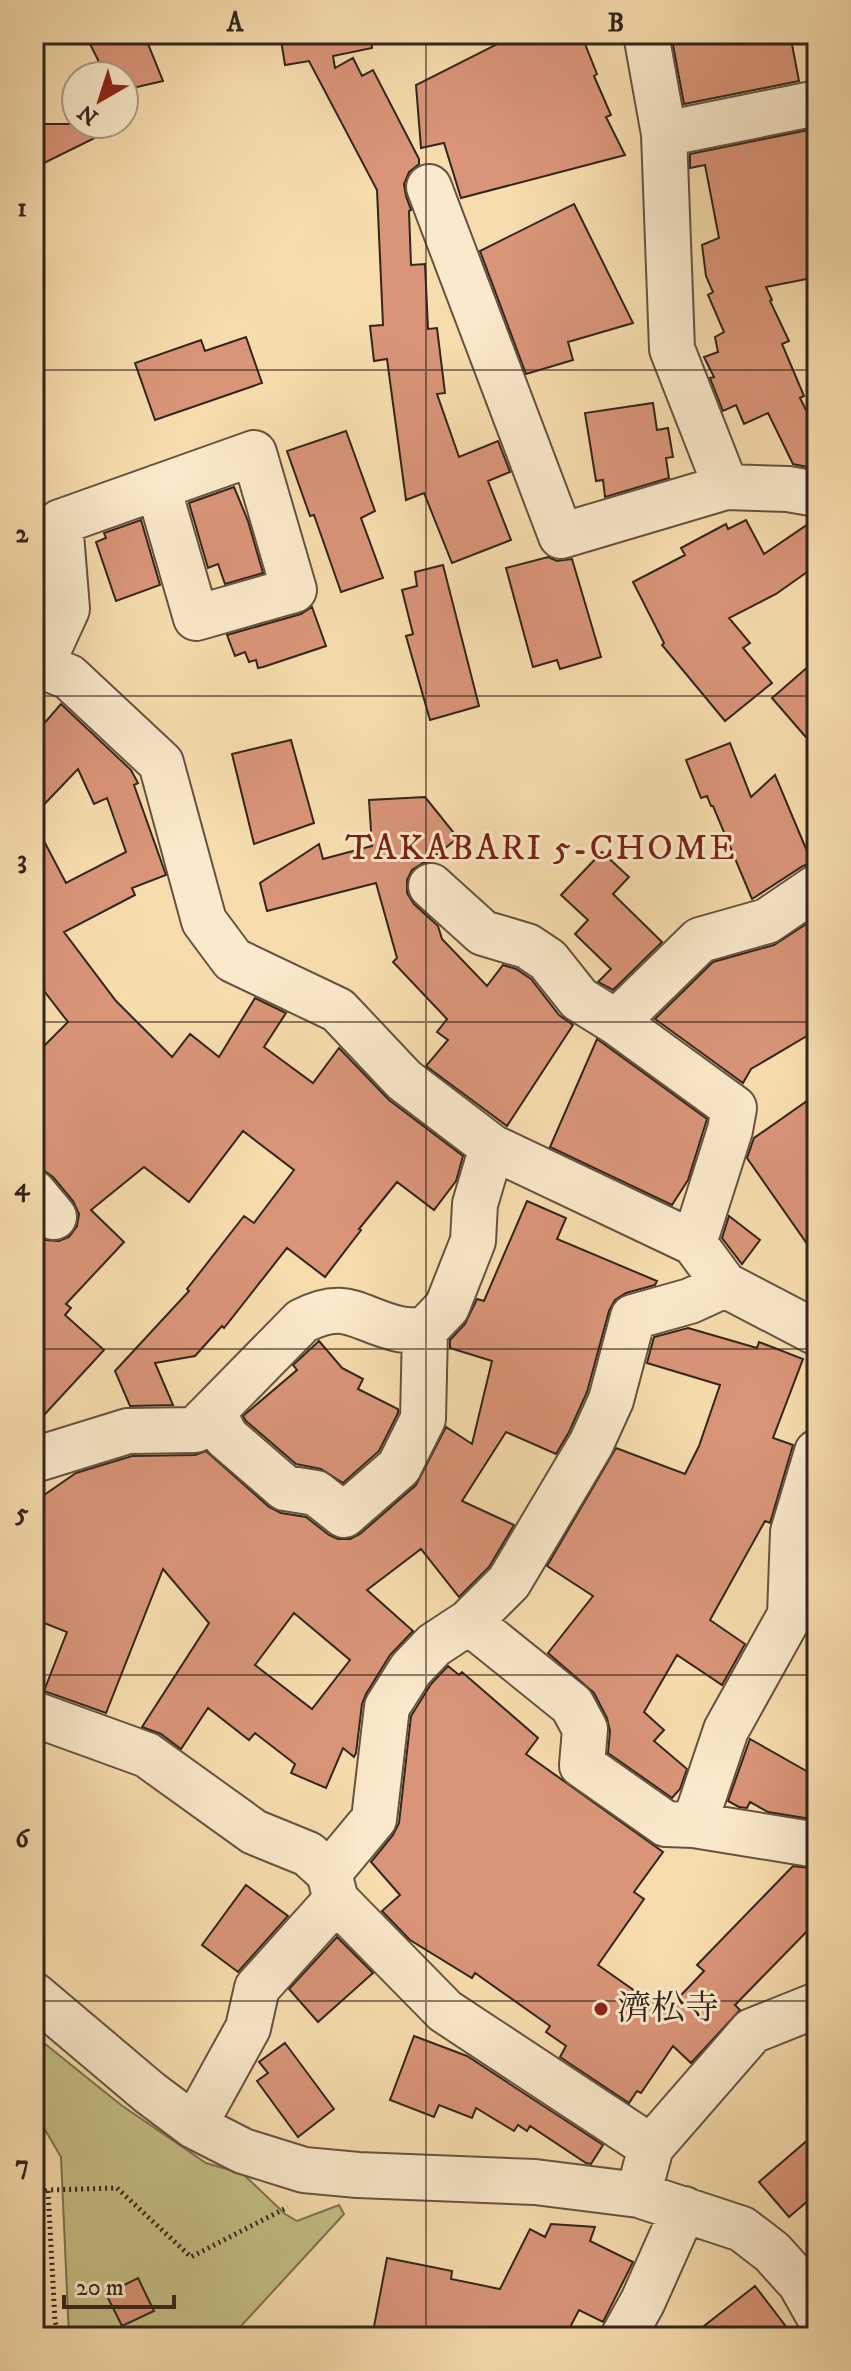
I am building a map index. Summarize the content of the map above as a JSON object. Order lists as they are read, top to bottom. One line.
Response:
{"districts":["TAKABARI 5-CHOME"],"places":["濟松寺"],"scale_bar":"20 m","north":"bottom left","grid":{"columns":["A","B"],"rows":["1","2","3","4","5","6","7"]}}
